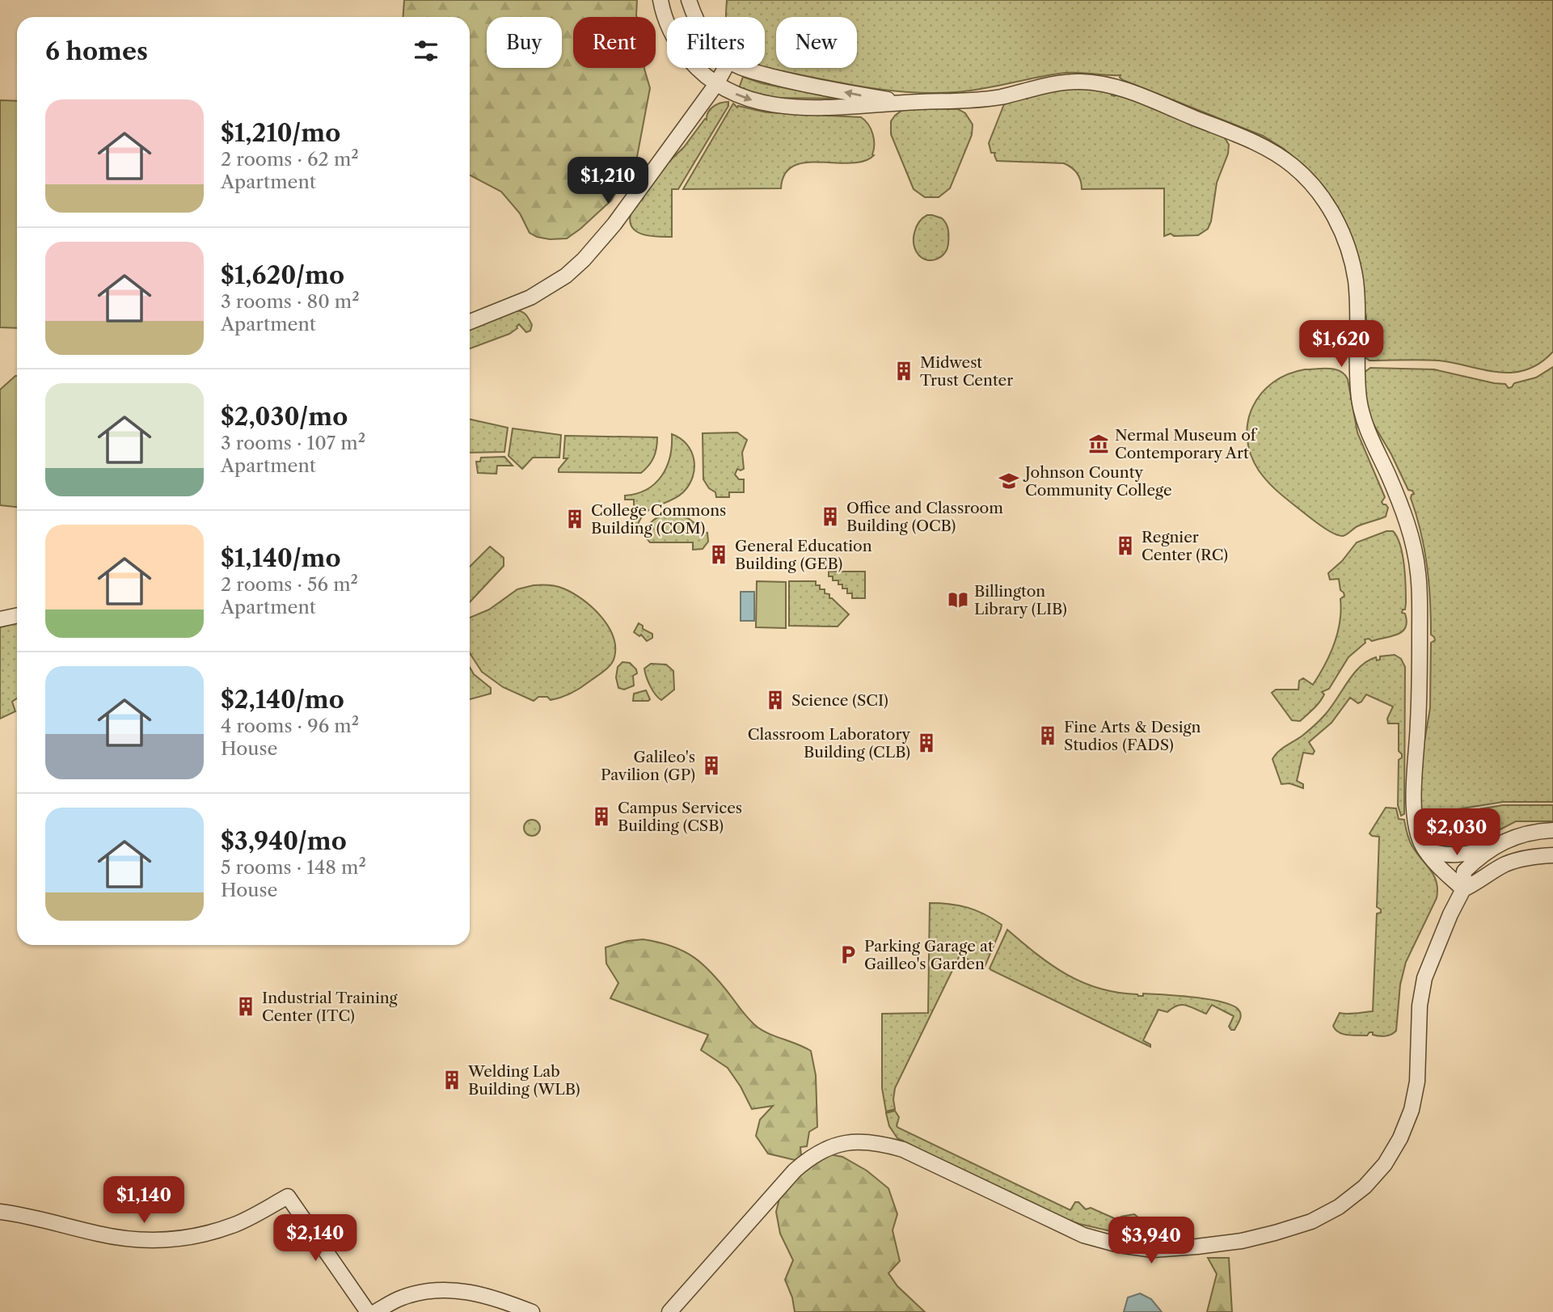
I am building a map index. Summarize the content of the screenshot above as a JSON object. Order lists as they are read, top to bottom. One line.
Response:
{"places":{"building":["Midwest Trust Center","Office and Classroom Building (OCB)","College Commons Building (COM)","Regnier Center (RC)","General Education Building (GEB)","Science (SCI)","Fine Arts & Design Studios (FADS)","Classroom Laboratory Building (CLB)","Galileo's Pavilion (GP)","Campus Services Building (CSB)","Industrial Training Center (ITC)","Welding Lab Building (WLB)"],"museum":["Nermal Museum of Contemporary Art"],"school or university":["Johnson County Community College"],"library":["Billington Library (LIB)"],"parking":["Parking Garage at Gailleo's Garden"]},"page":{"chip":["Buy","Rent","Filters","New"],"heading":"6 homes","list":[{"name":"$1,210/mo","note":"2 rooms · 62 m² · Apartment"},{"name":"$1,620/mo","note":"3 rooms · 80 m² · Apartment"},{"name":"$2,030/mo","note":"3 rooms · 107 m² · Apartment"},{"name":"$1,140/mo","note":"2 rooms · 56 m² · Apartment"},{"name":"$2,140/mo","note":"4 rooms · 96 m² · House"},{"name":"$3,940/mo","note":"5 rooms · 148 m² · House"}],"price":["$1,210","$1,620","$2,030","$1,140","$2,140","$3,940"]}}
